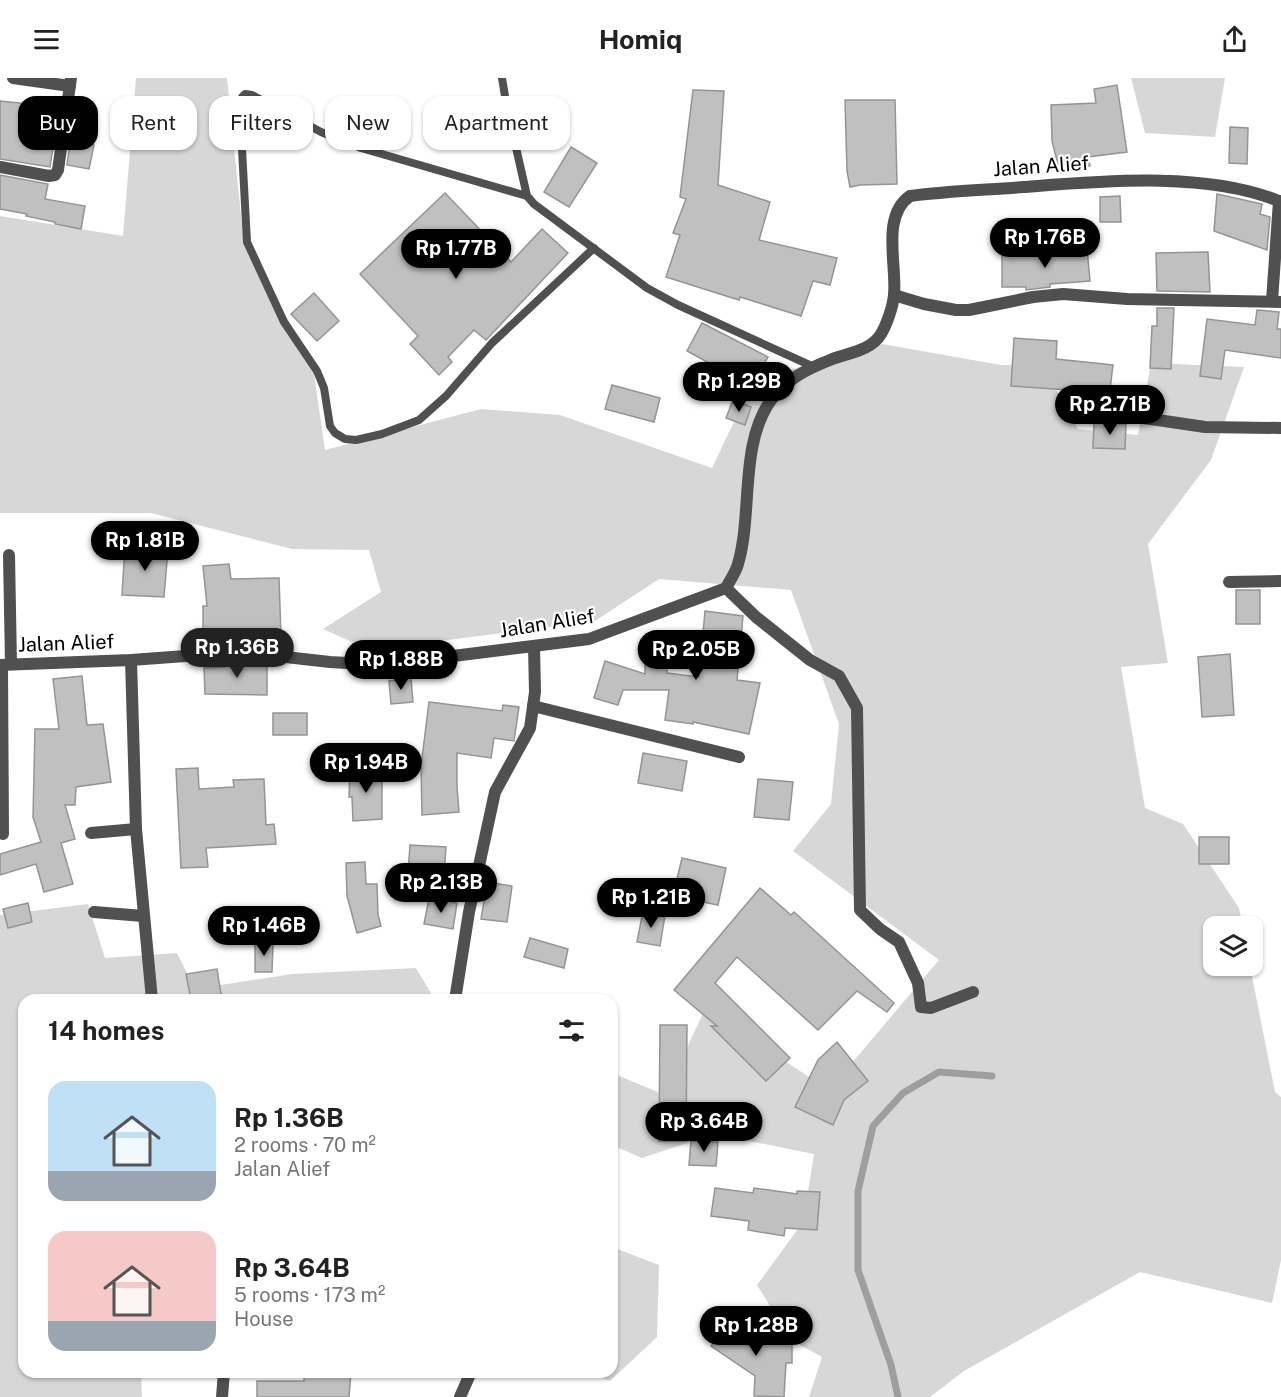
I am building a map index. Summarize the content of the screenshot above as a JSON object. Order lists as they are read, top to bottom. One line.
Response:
{"streets":{"street":["Jalan Alief"]},"page":{"header":"Homiq","chip":["Buy","Rent","Filters","New","Apartment"],"price":["Rp 1.76B","Rp 1.77B","Rp 1.29B","Rp 2.71B","Rp 1.81B","Rp 1.36B","Rp 2.05B","Rp 1.88B","Rp 1.94B","Rp 2.13B","Rp 1.21B","Rp 1.46B","Rp 3.64B","Rp 1.28B"],"heading":"14 homes","list":[{"name":"Rp 1.36B","note":"2 rooms · 70 m² · Jalan Alief"},{"name":"Rp 3.64B","note":"5 rooms · 173 m² · House"}]}}
